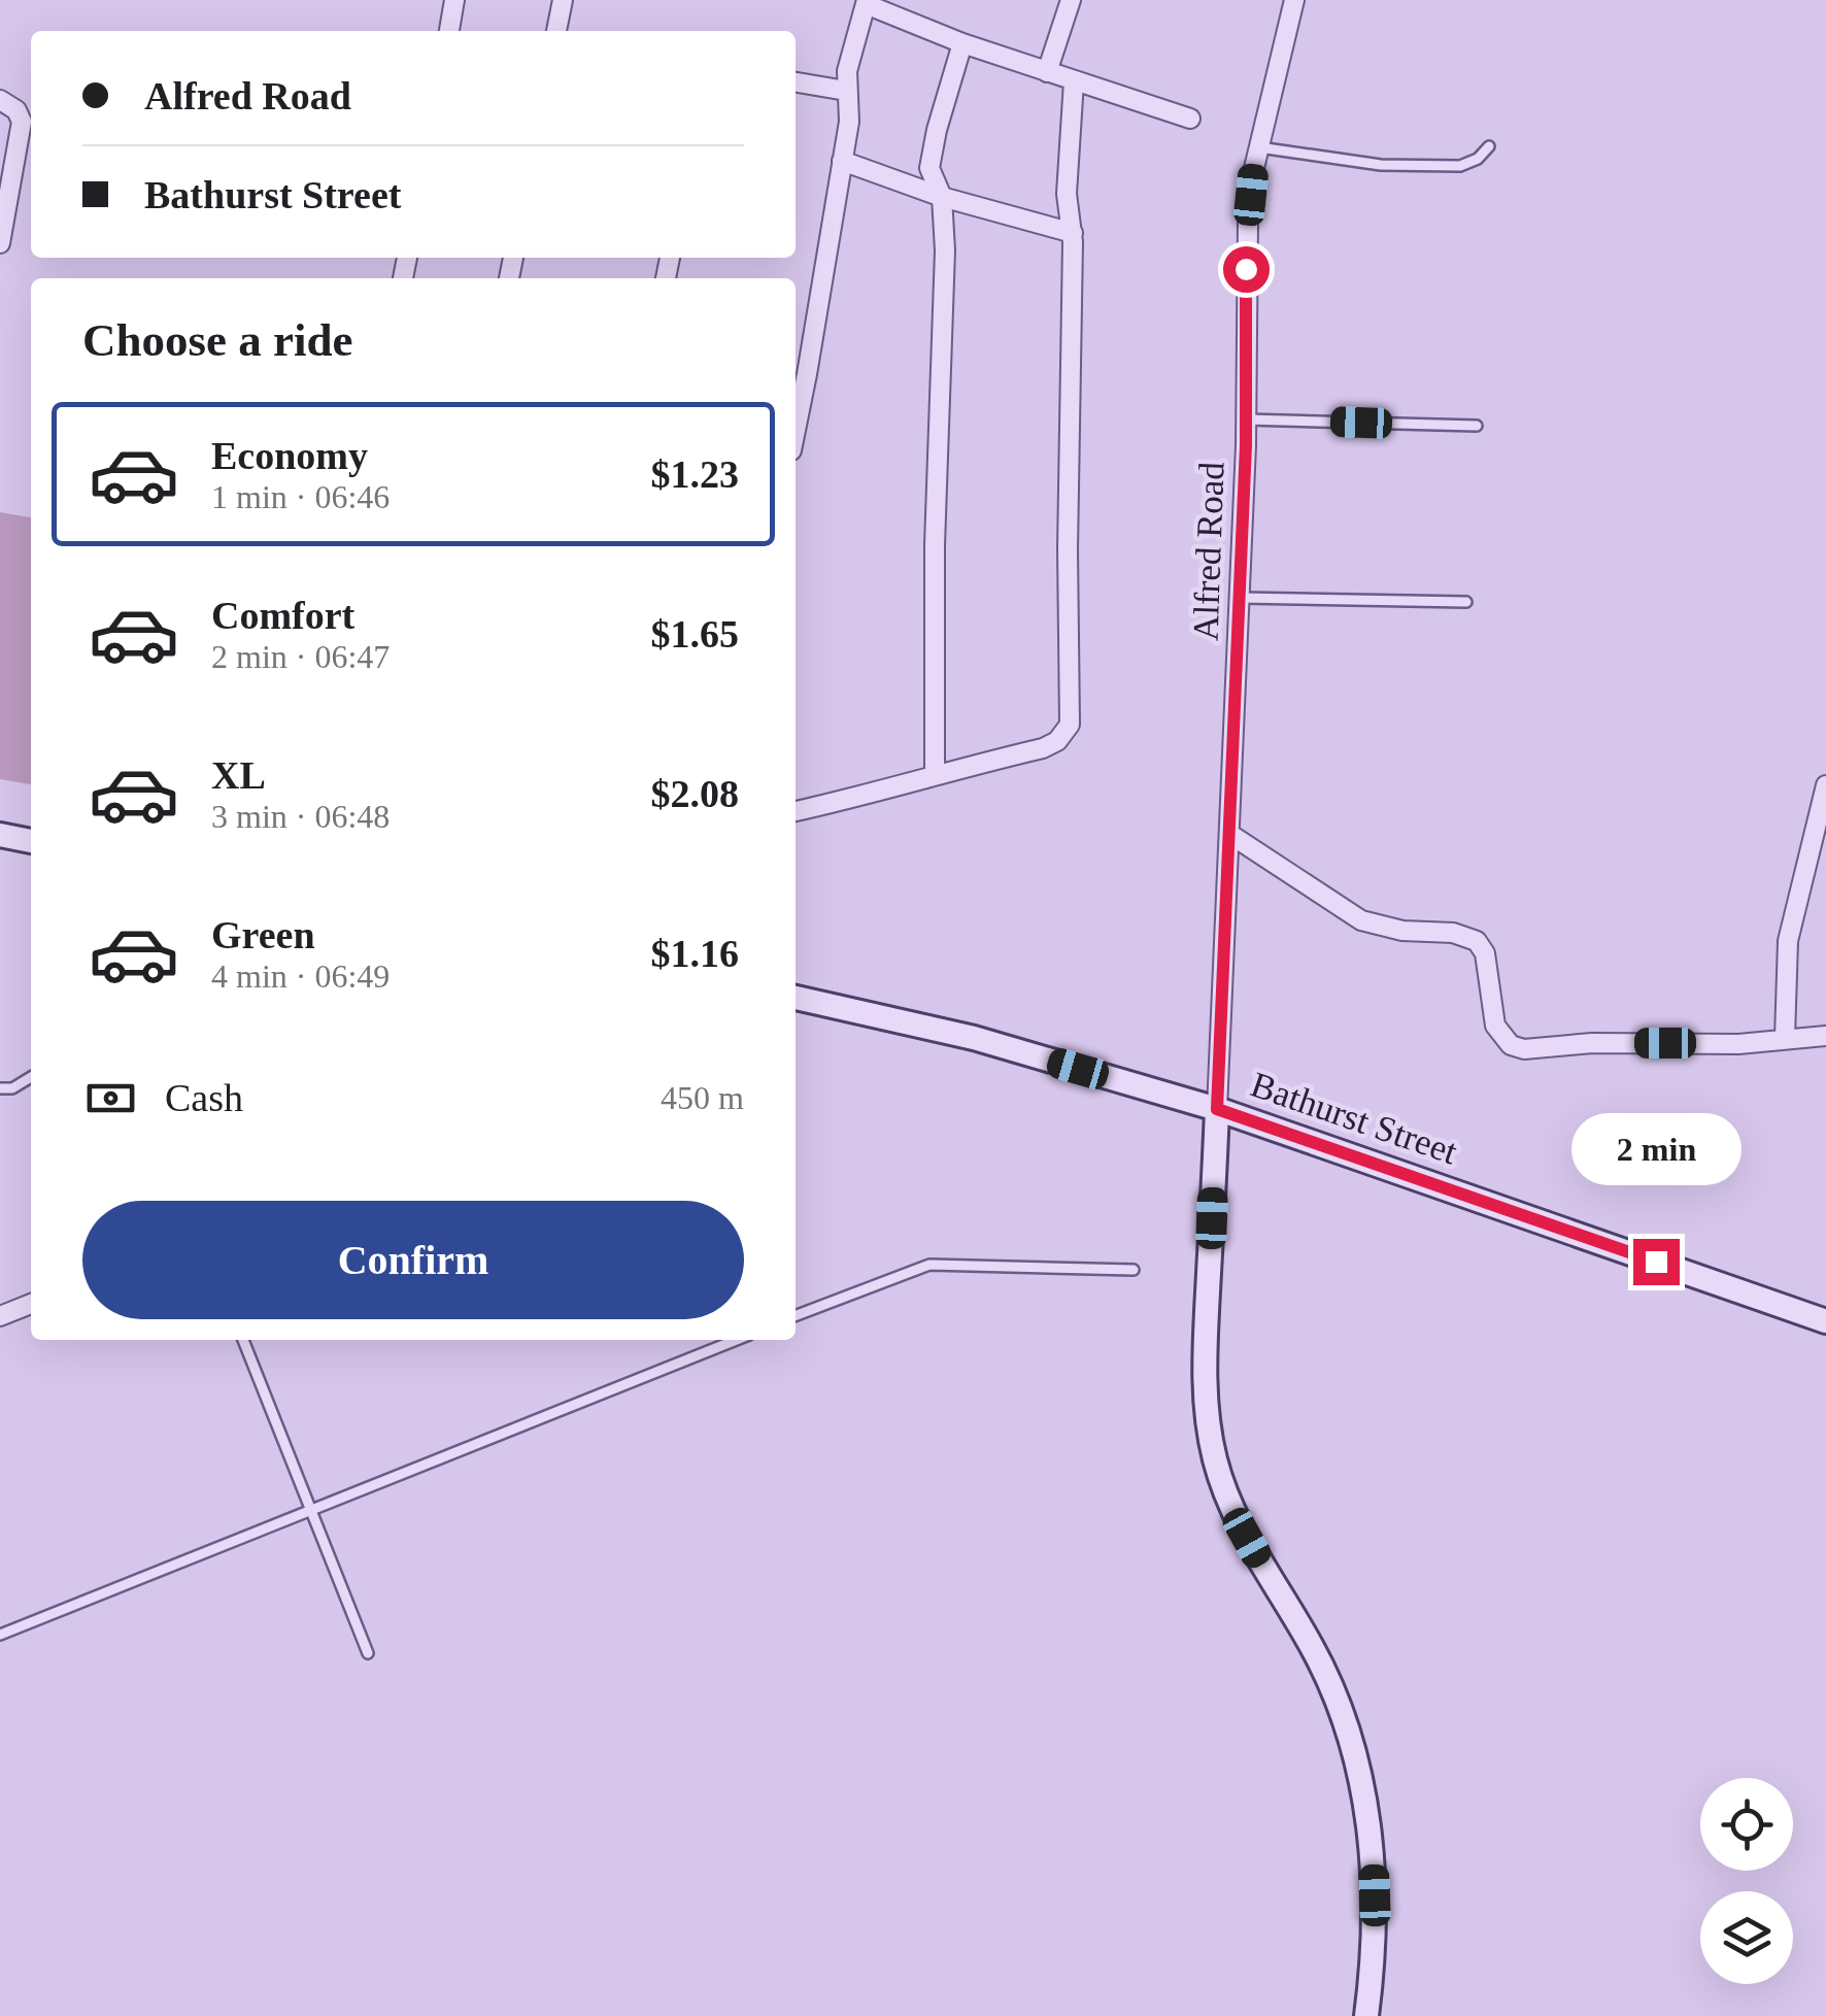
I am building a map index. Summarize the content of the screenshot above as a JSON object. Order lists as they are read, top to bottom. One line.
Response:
{"streets":{"main road":["Bathurst Street"],"street":["Alfred Road"]},"crossings":[["Alfred Road","Bathurst Street"]],"page":{"banner":["Alfred Road","Bathurst Street"],"heading":"Choose a ride","list":[{"name":"Economy","note":"1 min · 06:46","value":"$1.23"},{"name":"Comfort","note":"2 min · 06:47","value":"$1.65"},{"name":"XL","note":"3 min · 06:48","value":"$2.08"},{"name":"Green","note":"4 min · 06:49","value":"$1.16"}],"pay":["Cash","450 m"],"bubble":"2 min","buttons":"Confirm"}}
